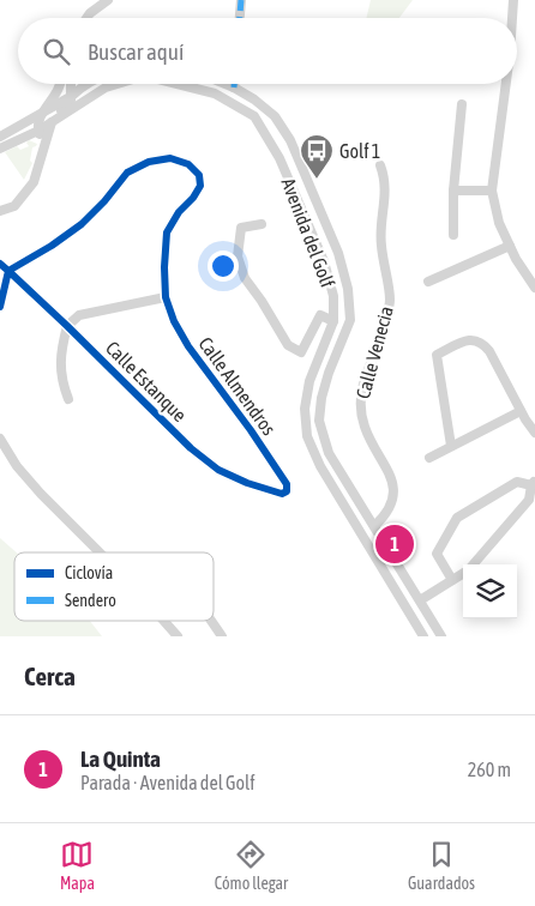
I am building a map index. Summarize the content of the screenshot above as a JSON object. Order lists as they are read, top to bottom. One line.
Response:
{"streets":{"street":["Avenida del Golf","Calle Venecia","Calle Estanque","Calle Almendros"]},"crossings":[["Avenida del Golf","Calle Venecia"],["Calle Estanque","Calle Almendros"]],"places":{"bus stop":["Golf 1"]},"legend":["Ciclovía","Sendero"],"page":{"search":"Buscar aquí","pins":"1","heading":"Cerca","list":[{"mark":"1","name":"La Quinta","note":"Parada · Avenida del Golf","value":"260 m"}],"nav":["Mapa","Cómo llegar","Guardados"]}}
